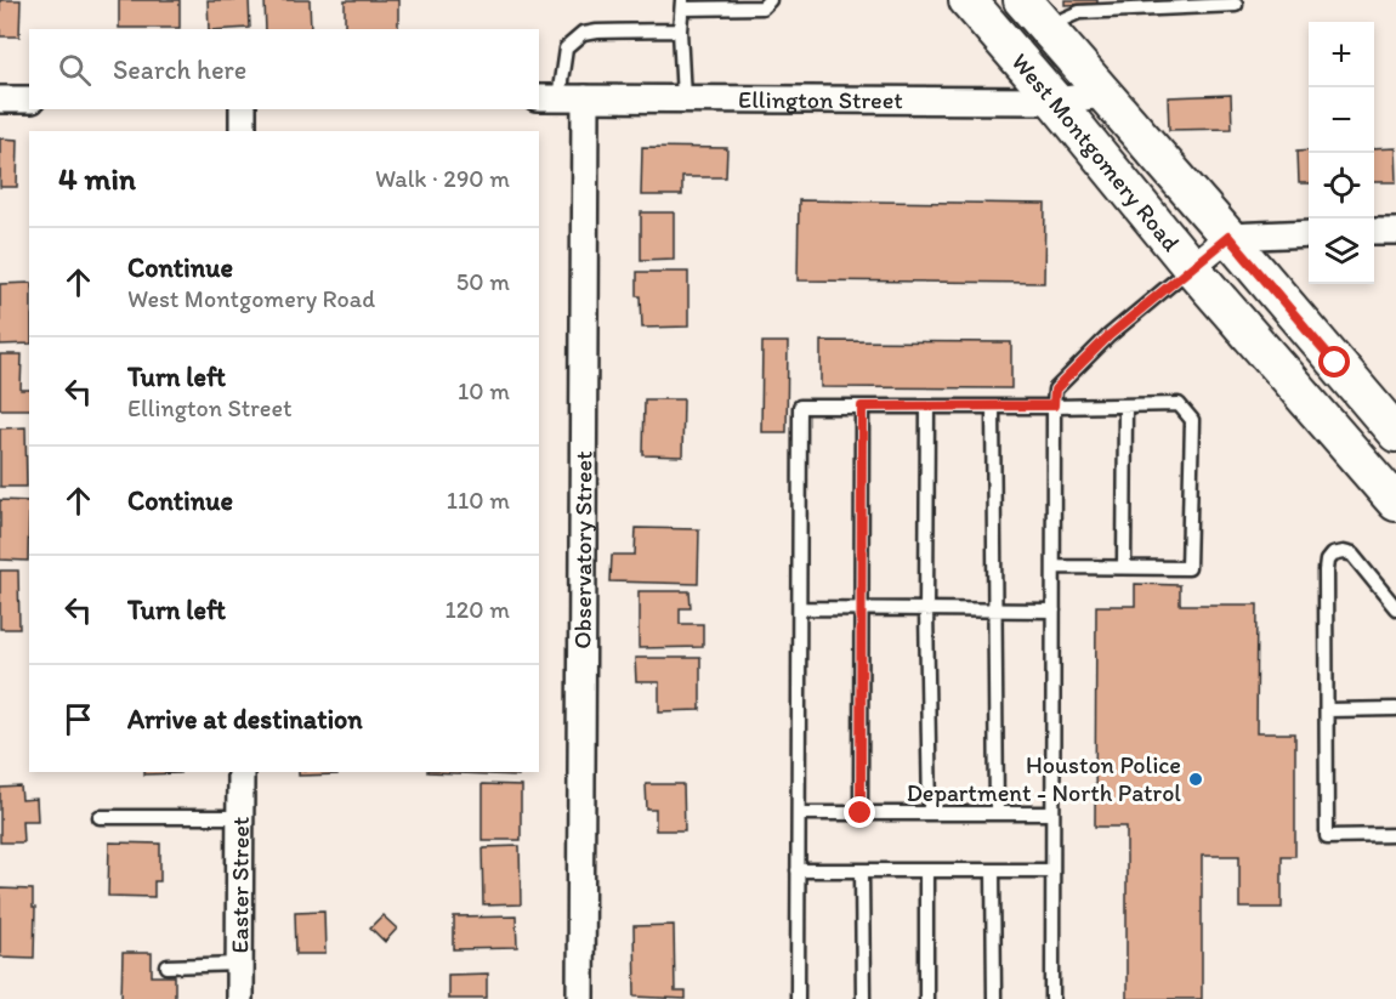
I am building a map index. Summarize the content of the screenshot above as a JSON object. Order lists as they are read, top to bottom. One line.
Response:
{"streets":{"main road":["West Montgomery Road"],"street":["Ellington Street","Observatory Street","Easter Street"]},"crossings":[["Ellington Street","West Montgomery Road"],["Ellington Street","Observatory Street"]],"places":["Houston Police Department - North Patrol"],"page":{"map_buttons":["+","−"],"search":"Search here","heading":["4 min","Walk · 290 m"],"list":[["Continue","West Montgomery Road","50 m"],["Turn left","Ellington Street","10 m"],["Continue","110 m"],["Turn left","120 m"],"Arrive at destination"]}}
